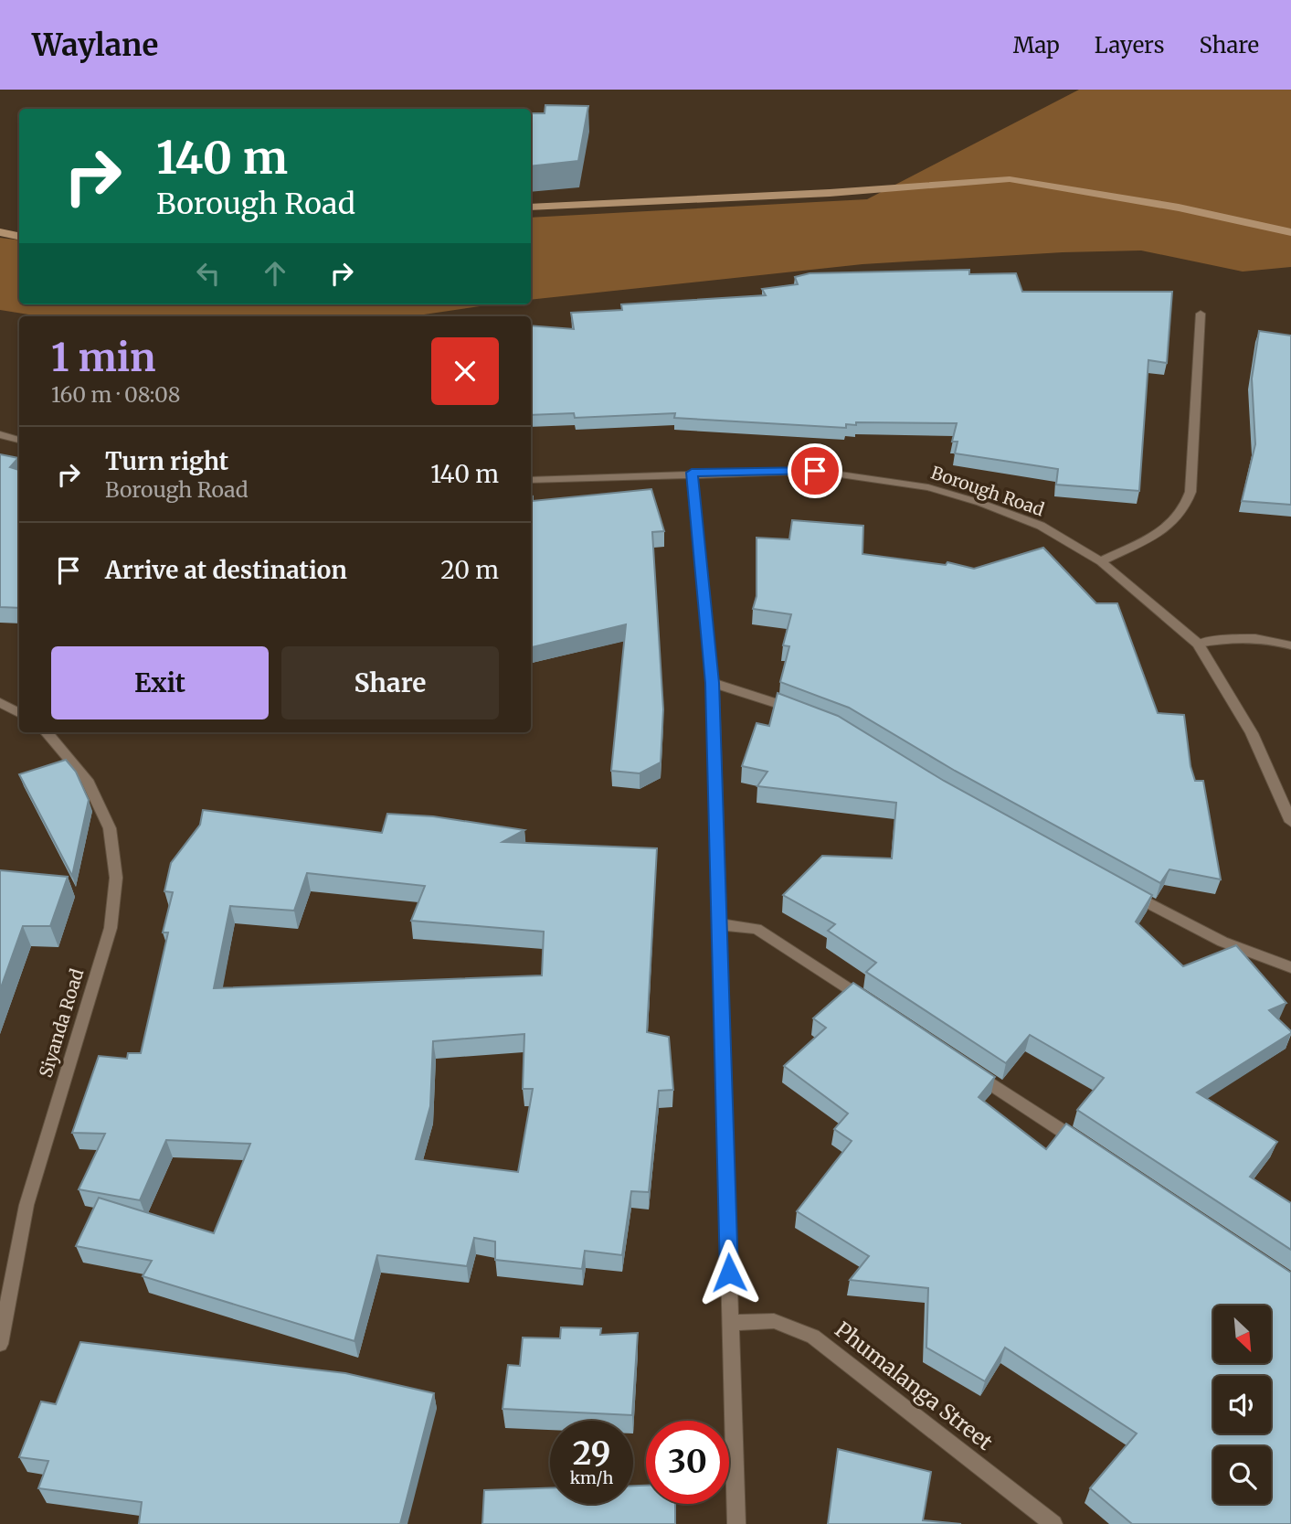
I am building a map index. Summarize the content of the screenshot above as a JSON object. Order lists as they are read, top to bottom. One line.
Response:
{"streets":{"street":["Borough Road","Siyanda Road","Phumalanga Street"]},"north":"bottom right","page":{"header":"Waylane","nav":["Map","Layers","Share"],"turn":["140 m","Borough Road"],"heading":["1 min","160 m · 08:08"],"list":[{"name":"Turn right","note":"Borough Road","value":"140 m"},{"name":"Arrive at destination","value":"20 m"}],"buttons":["Exit","Share"],"speed":"29 km/h","limit":"30"}}
